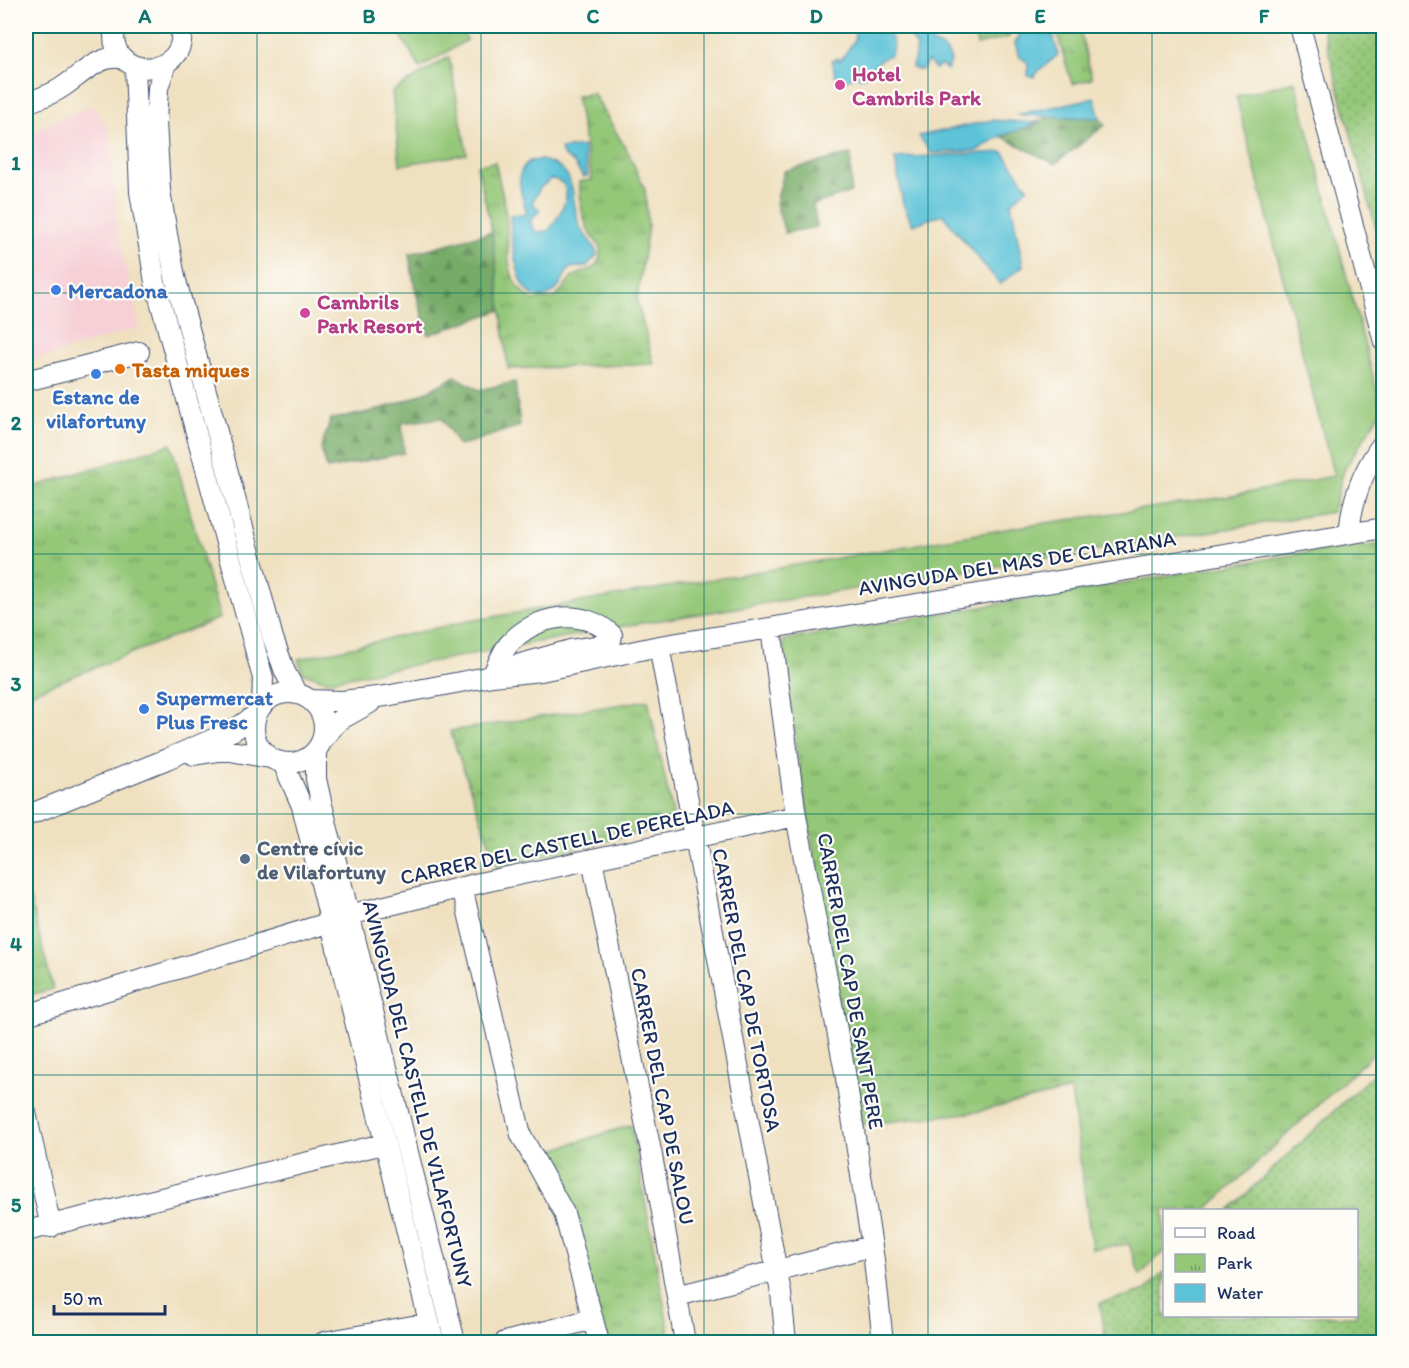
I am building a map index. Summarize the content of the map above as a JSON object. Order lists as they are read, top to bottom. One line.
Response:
{"streets":{"street":["AVINGUDA DEL MAS DE CLARIANA","CARRER DEL CASTELL DE PERELADA","CARRER DEL CAP DE SANT PERE","CARRER DEL CAP DE TORTOSA","AVINGUDA DEL CASTELL DE VILAFORTUNY","CARRER DEL CAP DE SALOU"]},"crossings":[["AVINGUDA DEL MAS DE CLARIANA","CARRER DEL CAP DE SANT PERE"],["AVINGUDA DEL MAS DE CLARIANA","CARRER DEL CAP DE TORTOSA"],["AVINGUDA DEL MAS DE CLARIANA","AVINGUDA DEL CASTELL DE VILAFORTUNY"],["CARRER DEL CASTELL DE PERELADA","CARRER DEL CAP DE SANT PERE"],["CARRER DEL CASTELL DE PERELADA","CARRER DEL CAP DE TORTOSA"],["CARRER DEL CASTELL DE PERELADA","AVINGUDA DEL CASTELL DE VILAFORTUNY"],["CARRER DEL CASTELL DE PERELADA","CARRER DEL CAP DE SALOU"]],"places":["Hotel Cambrils Park","Mercadona","Cambrils Park Resort","Tasta miques","Estanc de vilafortuny","Supermercat Plus Fresc","Centre cívic de Vilafortuny"],"legend":["Road","Park","Water"],"scale_bar":"50 m","grid":{"columns":["A","B","C","D","E","F"],"rows":["1","2","3","4","5"]}}
